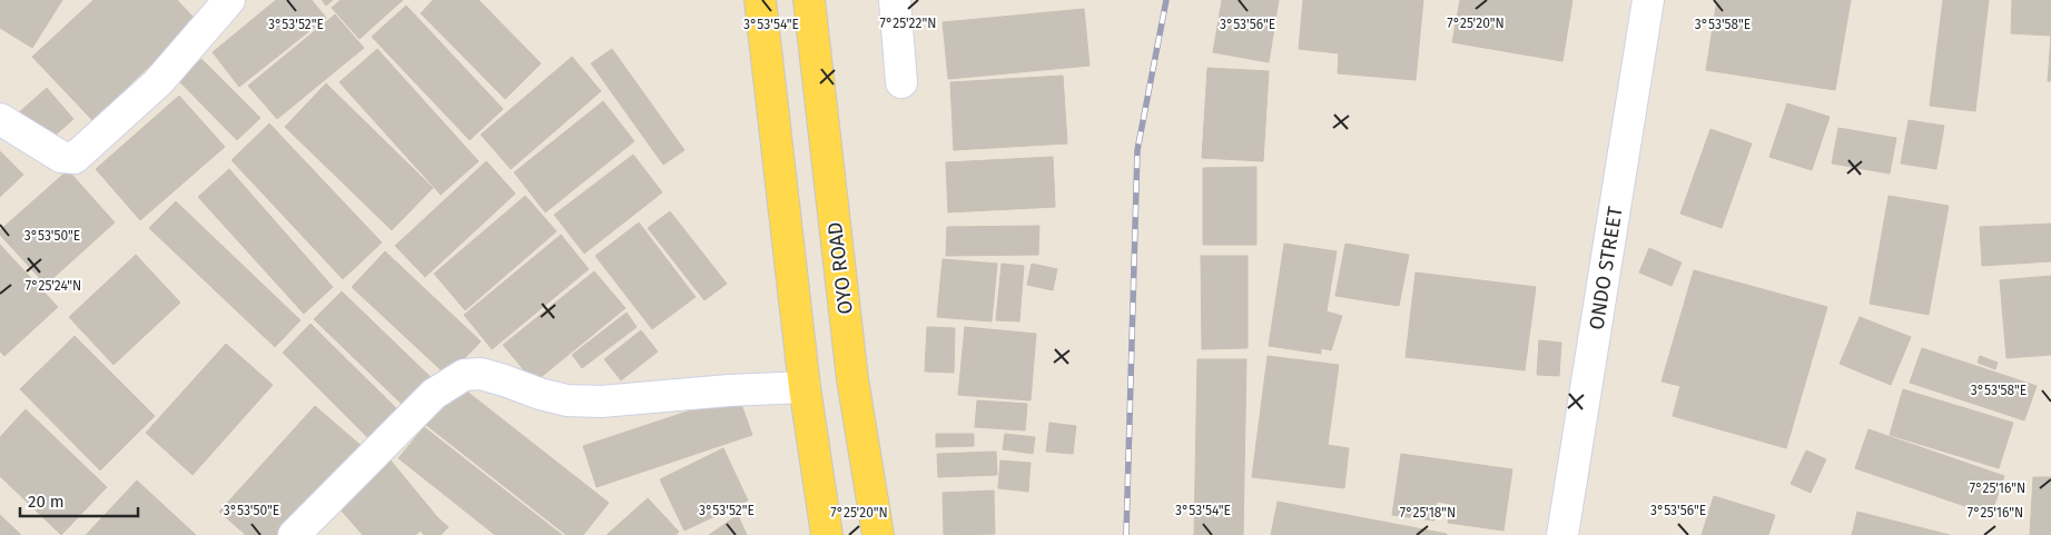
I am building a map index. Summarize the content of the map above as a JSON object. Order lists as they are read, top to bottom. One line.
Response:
{"streets":{"main road":["OYO ROAD"],"street":["ONDO STREET"]},"scale_bar":"20 m","coordinates":["7°25'22\"N","7°25'20\"N","3°53'52\"E","3°53'54\"E","3°53'56\"E","3°53'58\"E","3°53'50\"E","7°25'24\"N","7°25'16\"N","7°25'18\"N"]}
